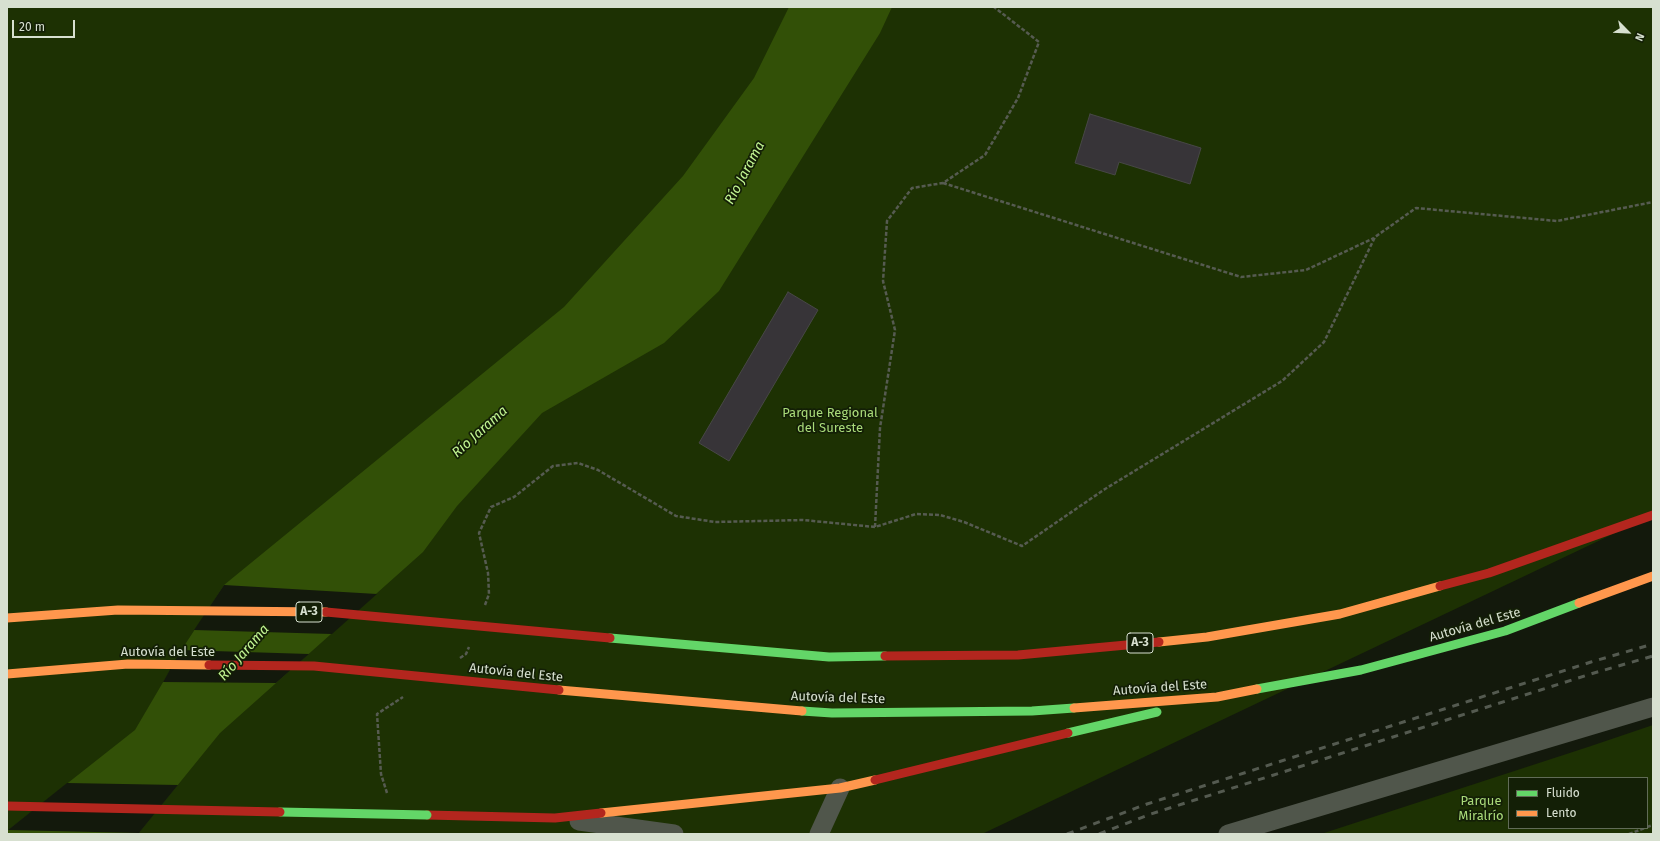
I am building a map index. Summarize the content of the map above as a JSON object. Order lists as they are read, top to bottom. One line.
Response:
{"streets":{"highway":["A-3","Autovía del Este"]},"water":["Río Jarama"],"parks":["Parque Regional del Sureste","Parque Miralrío"],"legend":["Fluido","Lento"],"scale_bar":"20 m","north":"bottom right"}
